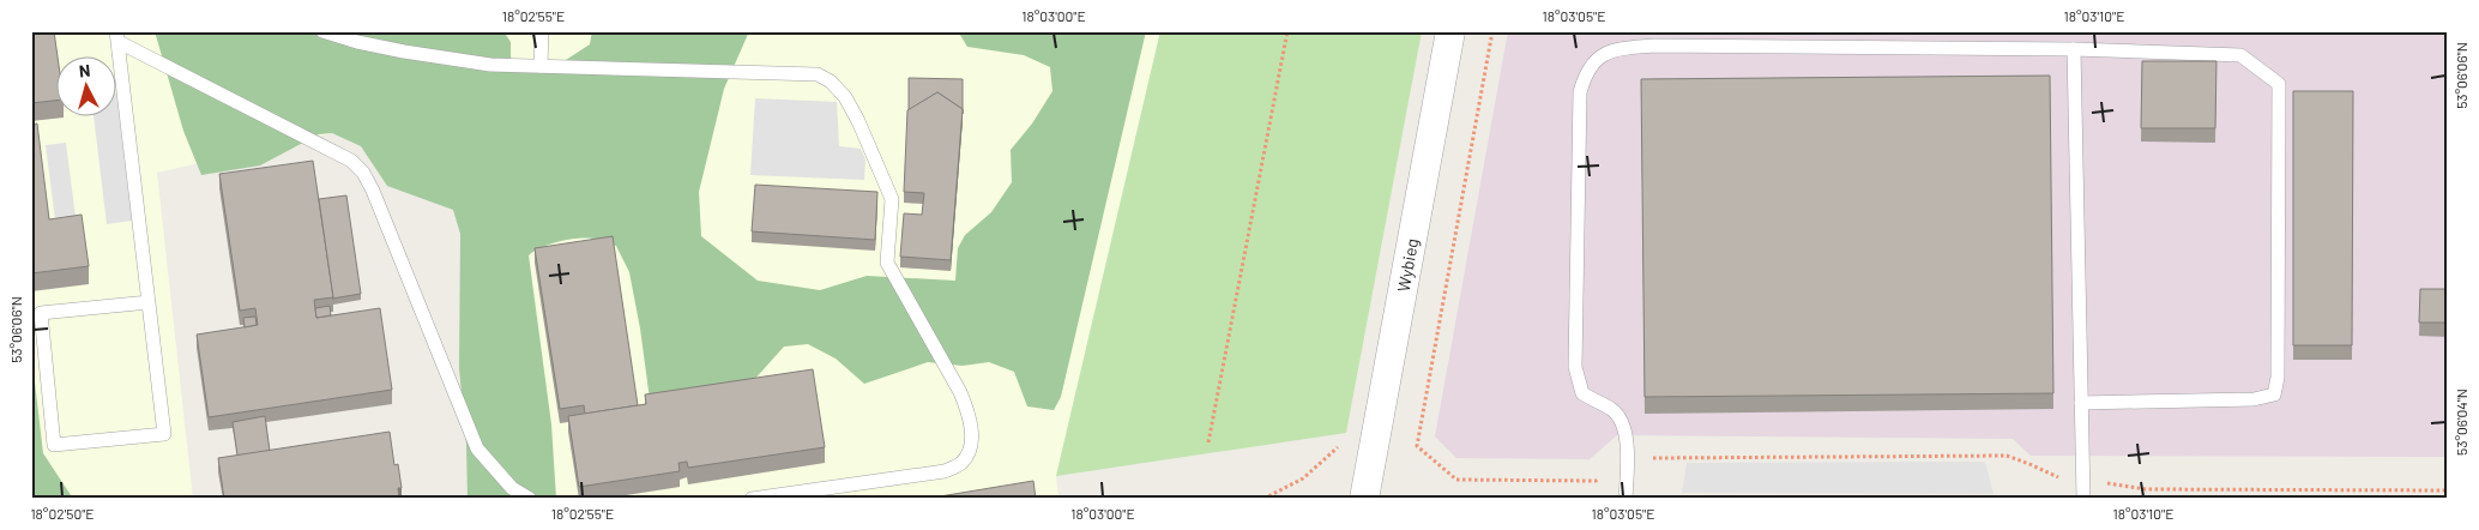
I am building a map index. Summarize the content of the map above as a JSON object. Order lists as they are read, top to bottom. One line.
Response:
{"streets":{"street":["Wybieg"]},"north":"top","coordinates":["18°02'55\"E","18°03'00\"E","18°03'05\"E","18°03'10\"E","53°06'06\"N","53°06'04\"N","18°02'50\"E"]}
